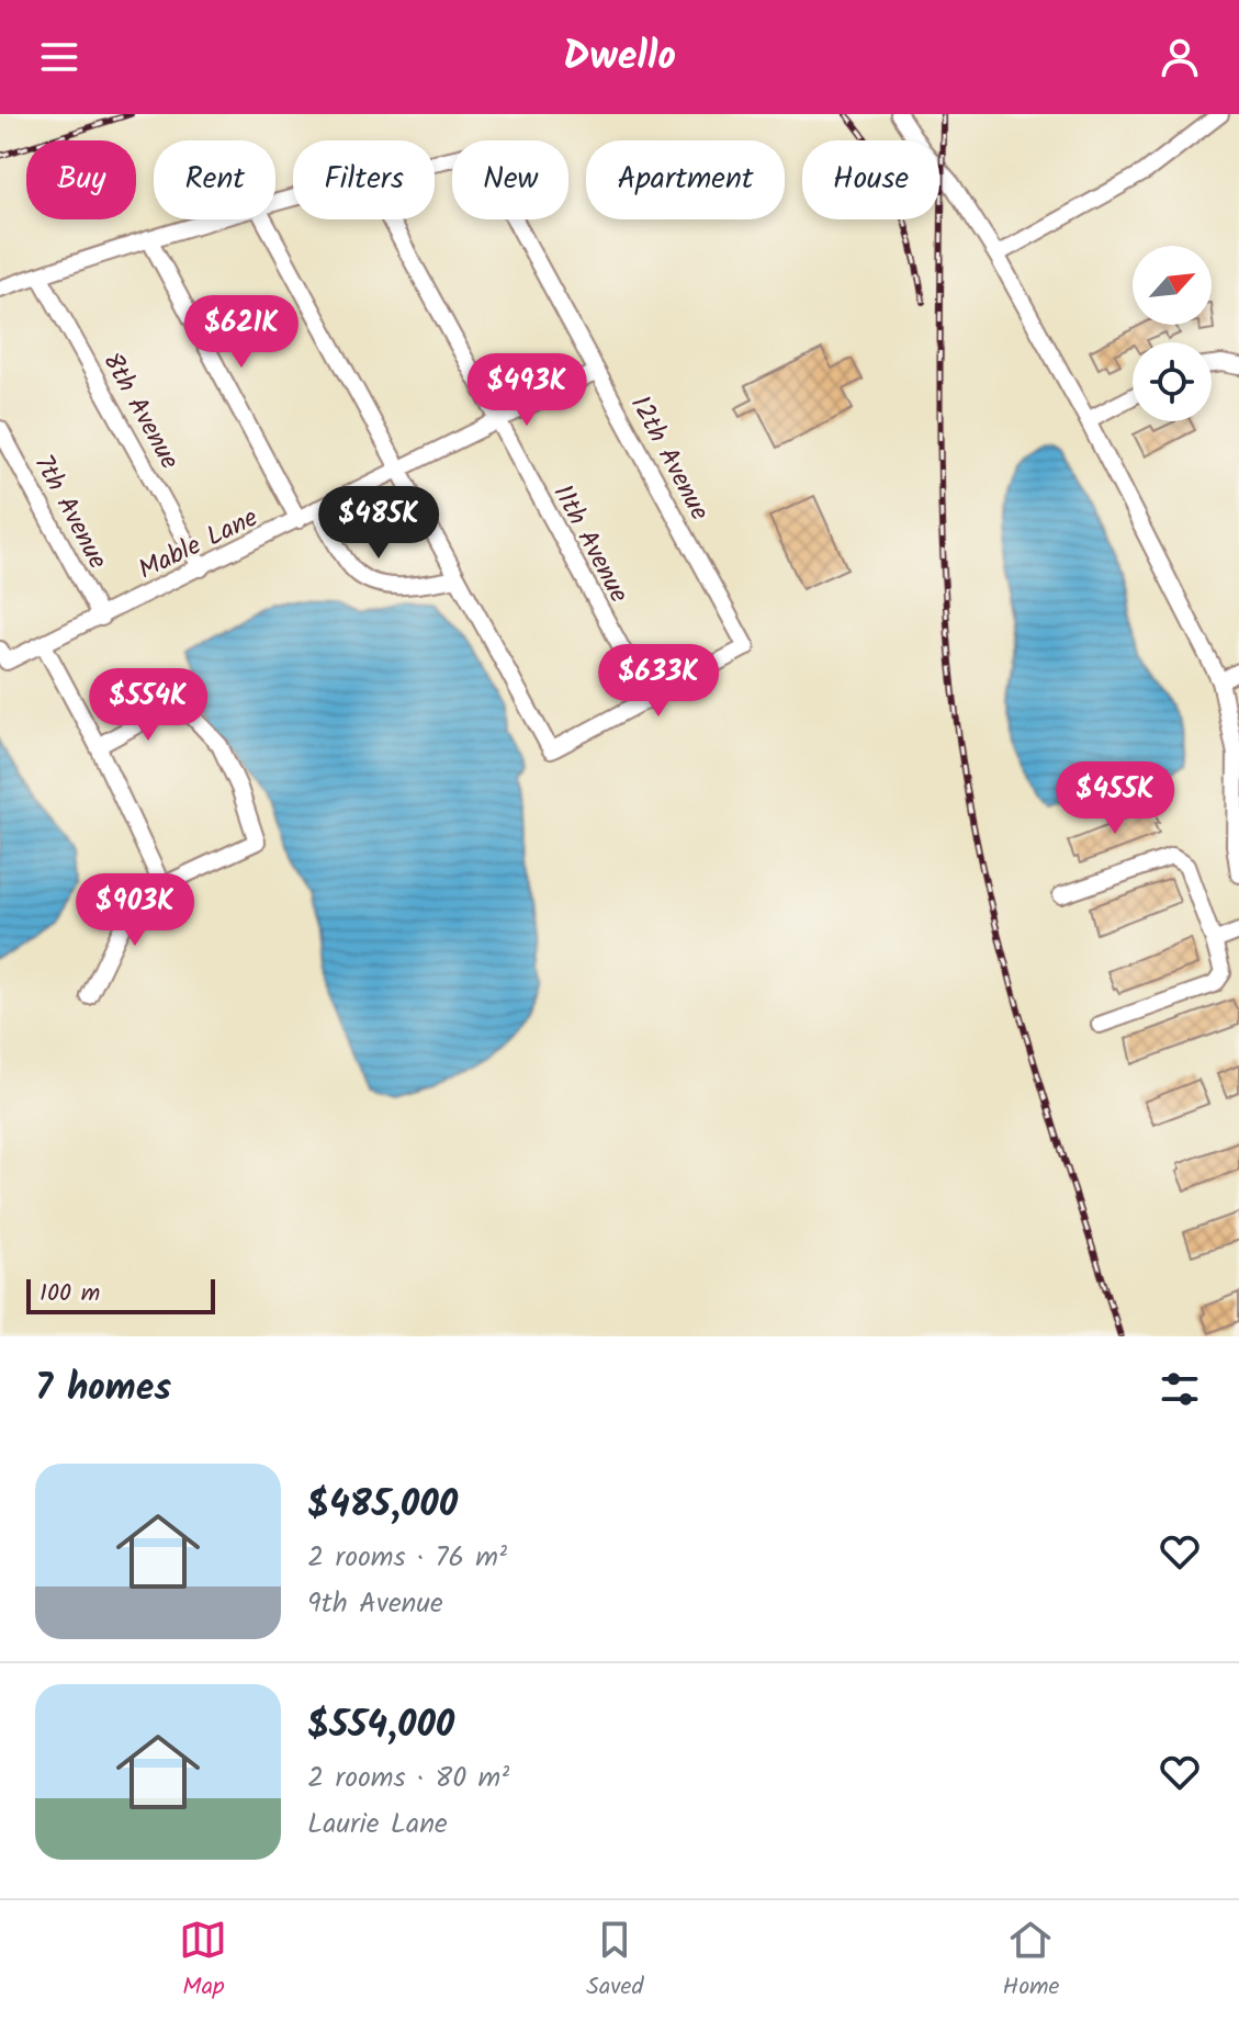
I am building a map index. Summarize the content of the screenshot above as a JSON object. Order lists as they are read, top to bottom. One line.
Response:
{"streets":{"street":["8th Avenue","12th Avenue","7th Avenue","Mable Lane","11th Avenue"]},"crossings":[["8th Avenue","Mable Lane"],["12th Avenue","Mable Lane"],["12th Avenue","11th Avenue"],["7th Avenue","Mable Lane"],["Mable Lane","11th Avenue"]],"scale_bar":"100 m","north":"top right","page":{"header":"Dwello","chip":["Buy","Rent","Filters","New","Apartment","House"],"price":["$621K","$493K","$485K","$633K","$554K","$455K","$903K"],"scale":"100 m","heading":"7 homes","list":[{"name":"$485,000","note":"2 rooms · 76 m² · 9th Avenue"},{"name":"$554,000","note":"2 rooms · 80 m² · Laurie Lane"}],"tabs":["Map","Saved","Home"]}}
